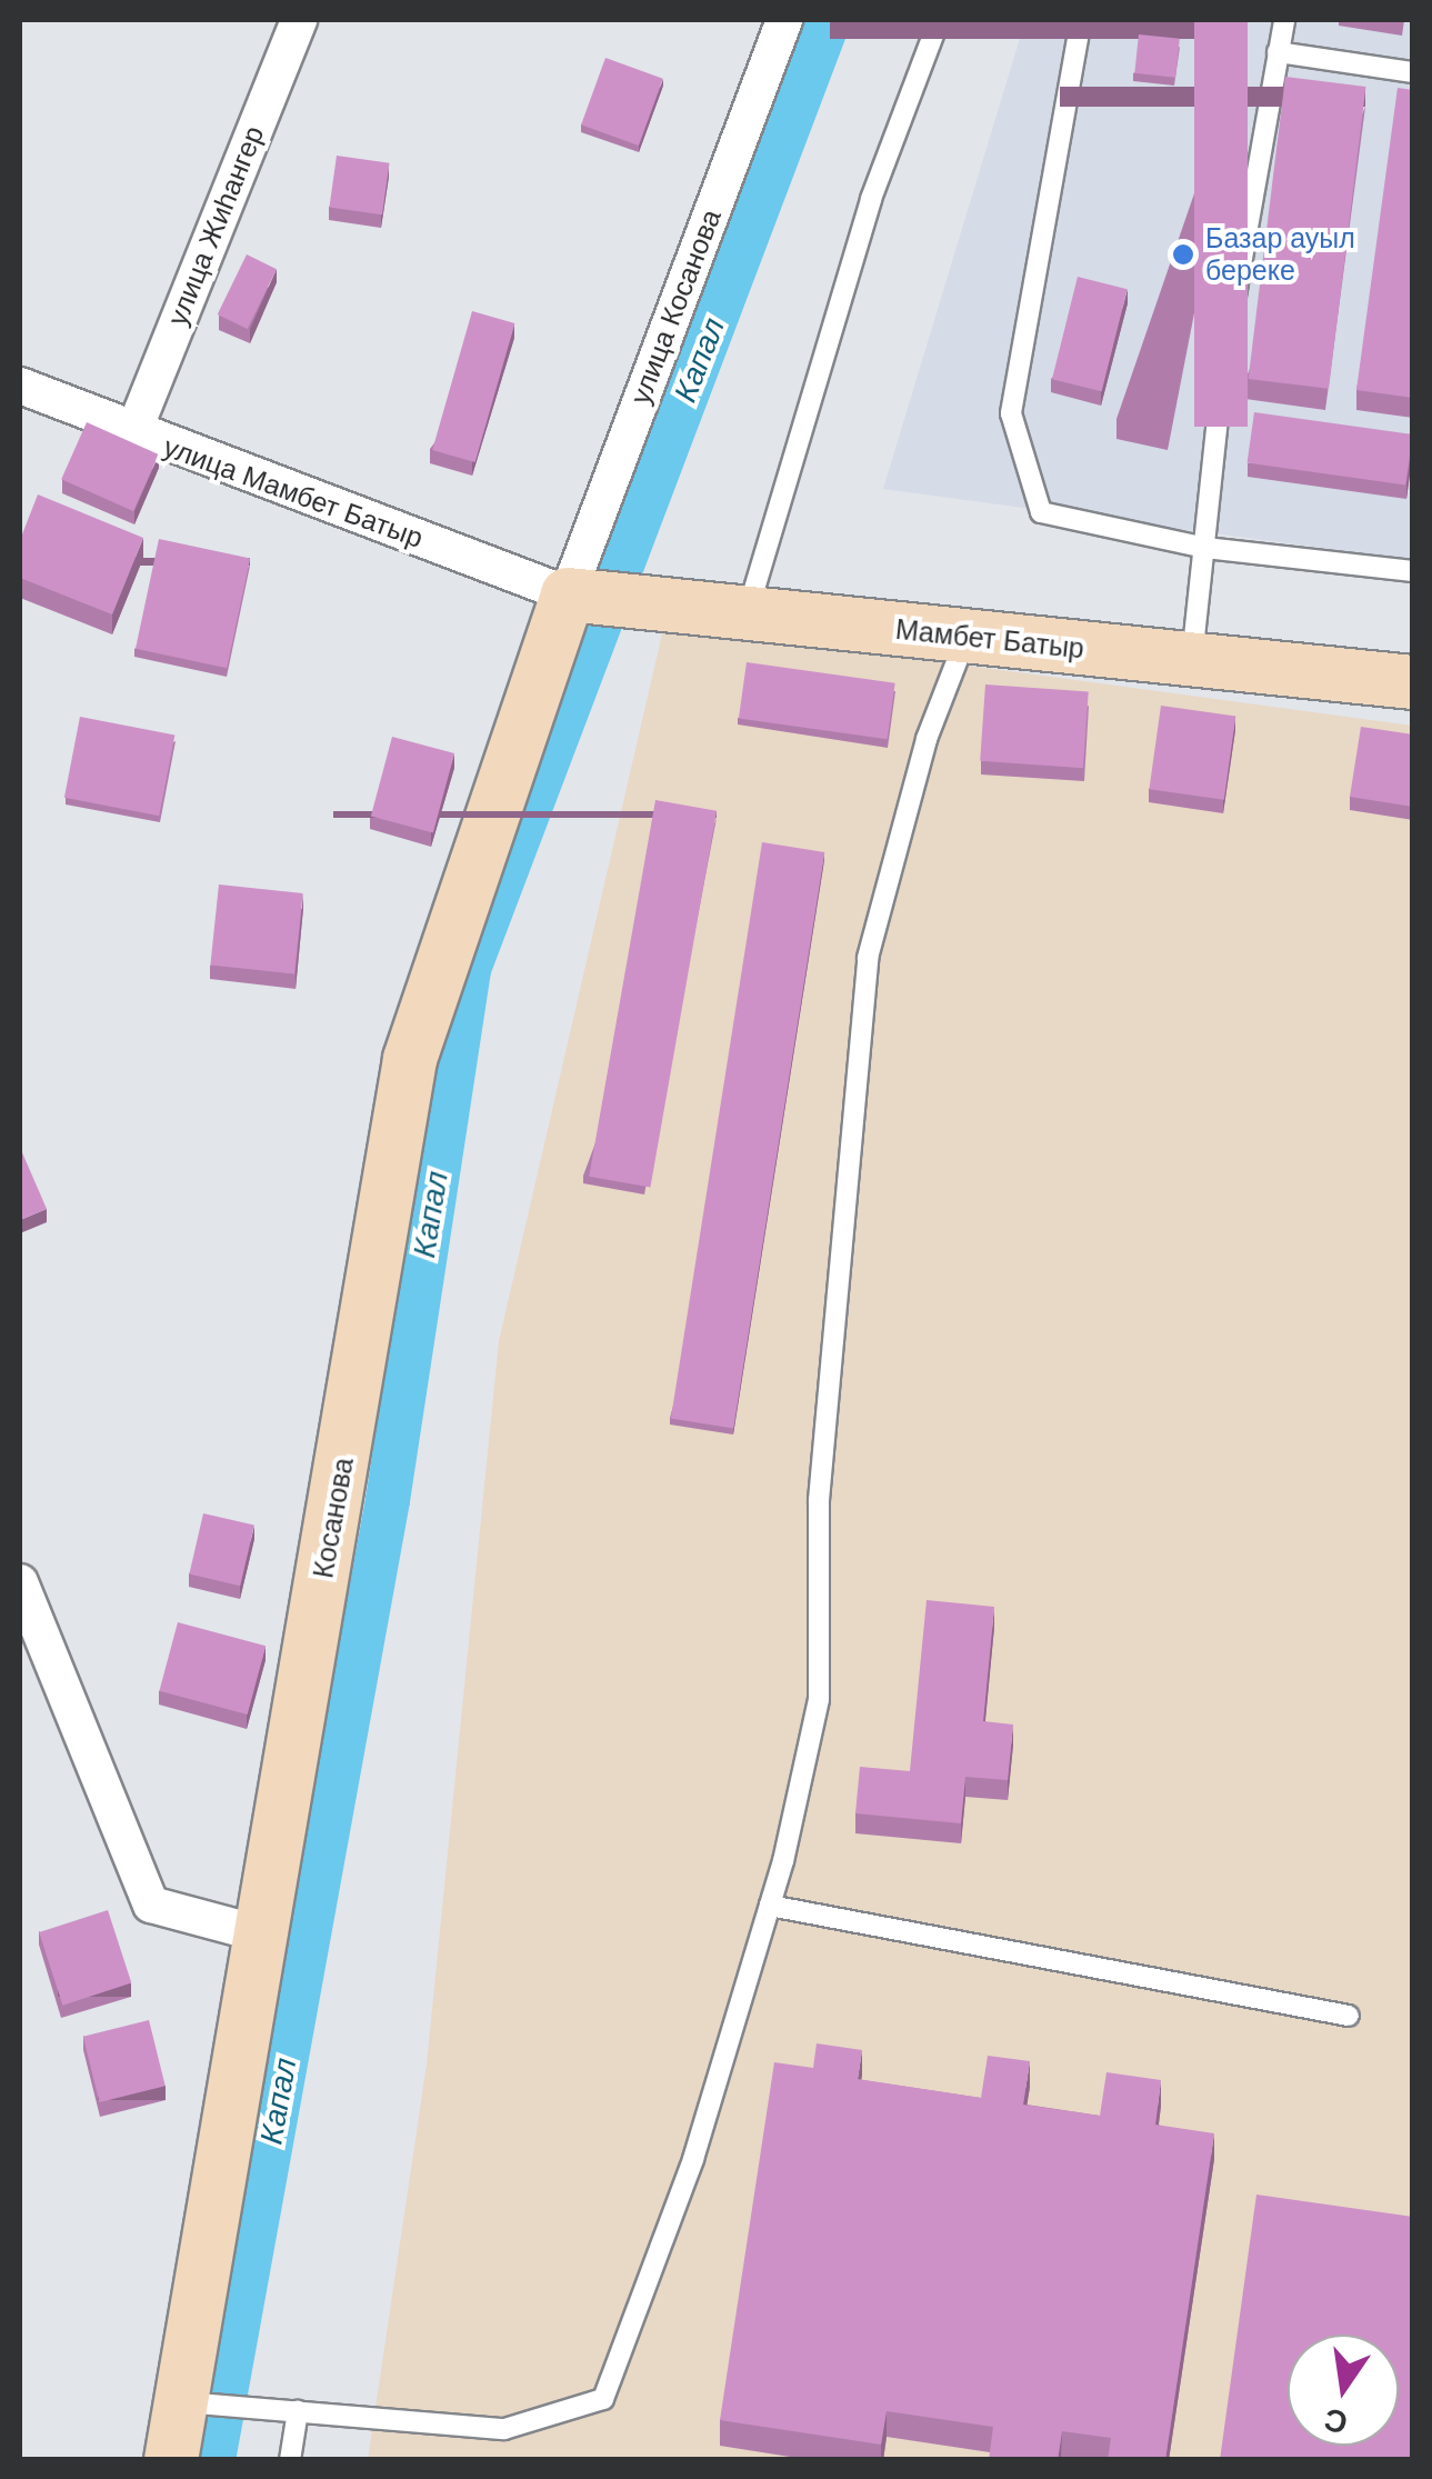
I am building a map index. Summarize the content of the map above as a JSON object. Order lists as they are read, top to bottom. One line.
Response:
{"streets":{"street":["улица Жиhангер","улица Косанова","улица Мамбет Батыр","Мамбет Батыр","Косанова"]},"crossings":[["улица Жиhангер","улица Мамбет Батыр"],["улица Косанова","улица Мамбет Батыр"],["улица Косанова","Мамбет Батыр"],["улица Косанова","Косанова"],["улица Мамбет Батыр","Мамбет Батыр"],["улица Мамбет Батыр","Косанова"],["Мамбет Батыр","Косанова"]],"water":["Капал"],"places":["Базар ауыл береке"],"north":"bottom"}
